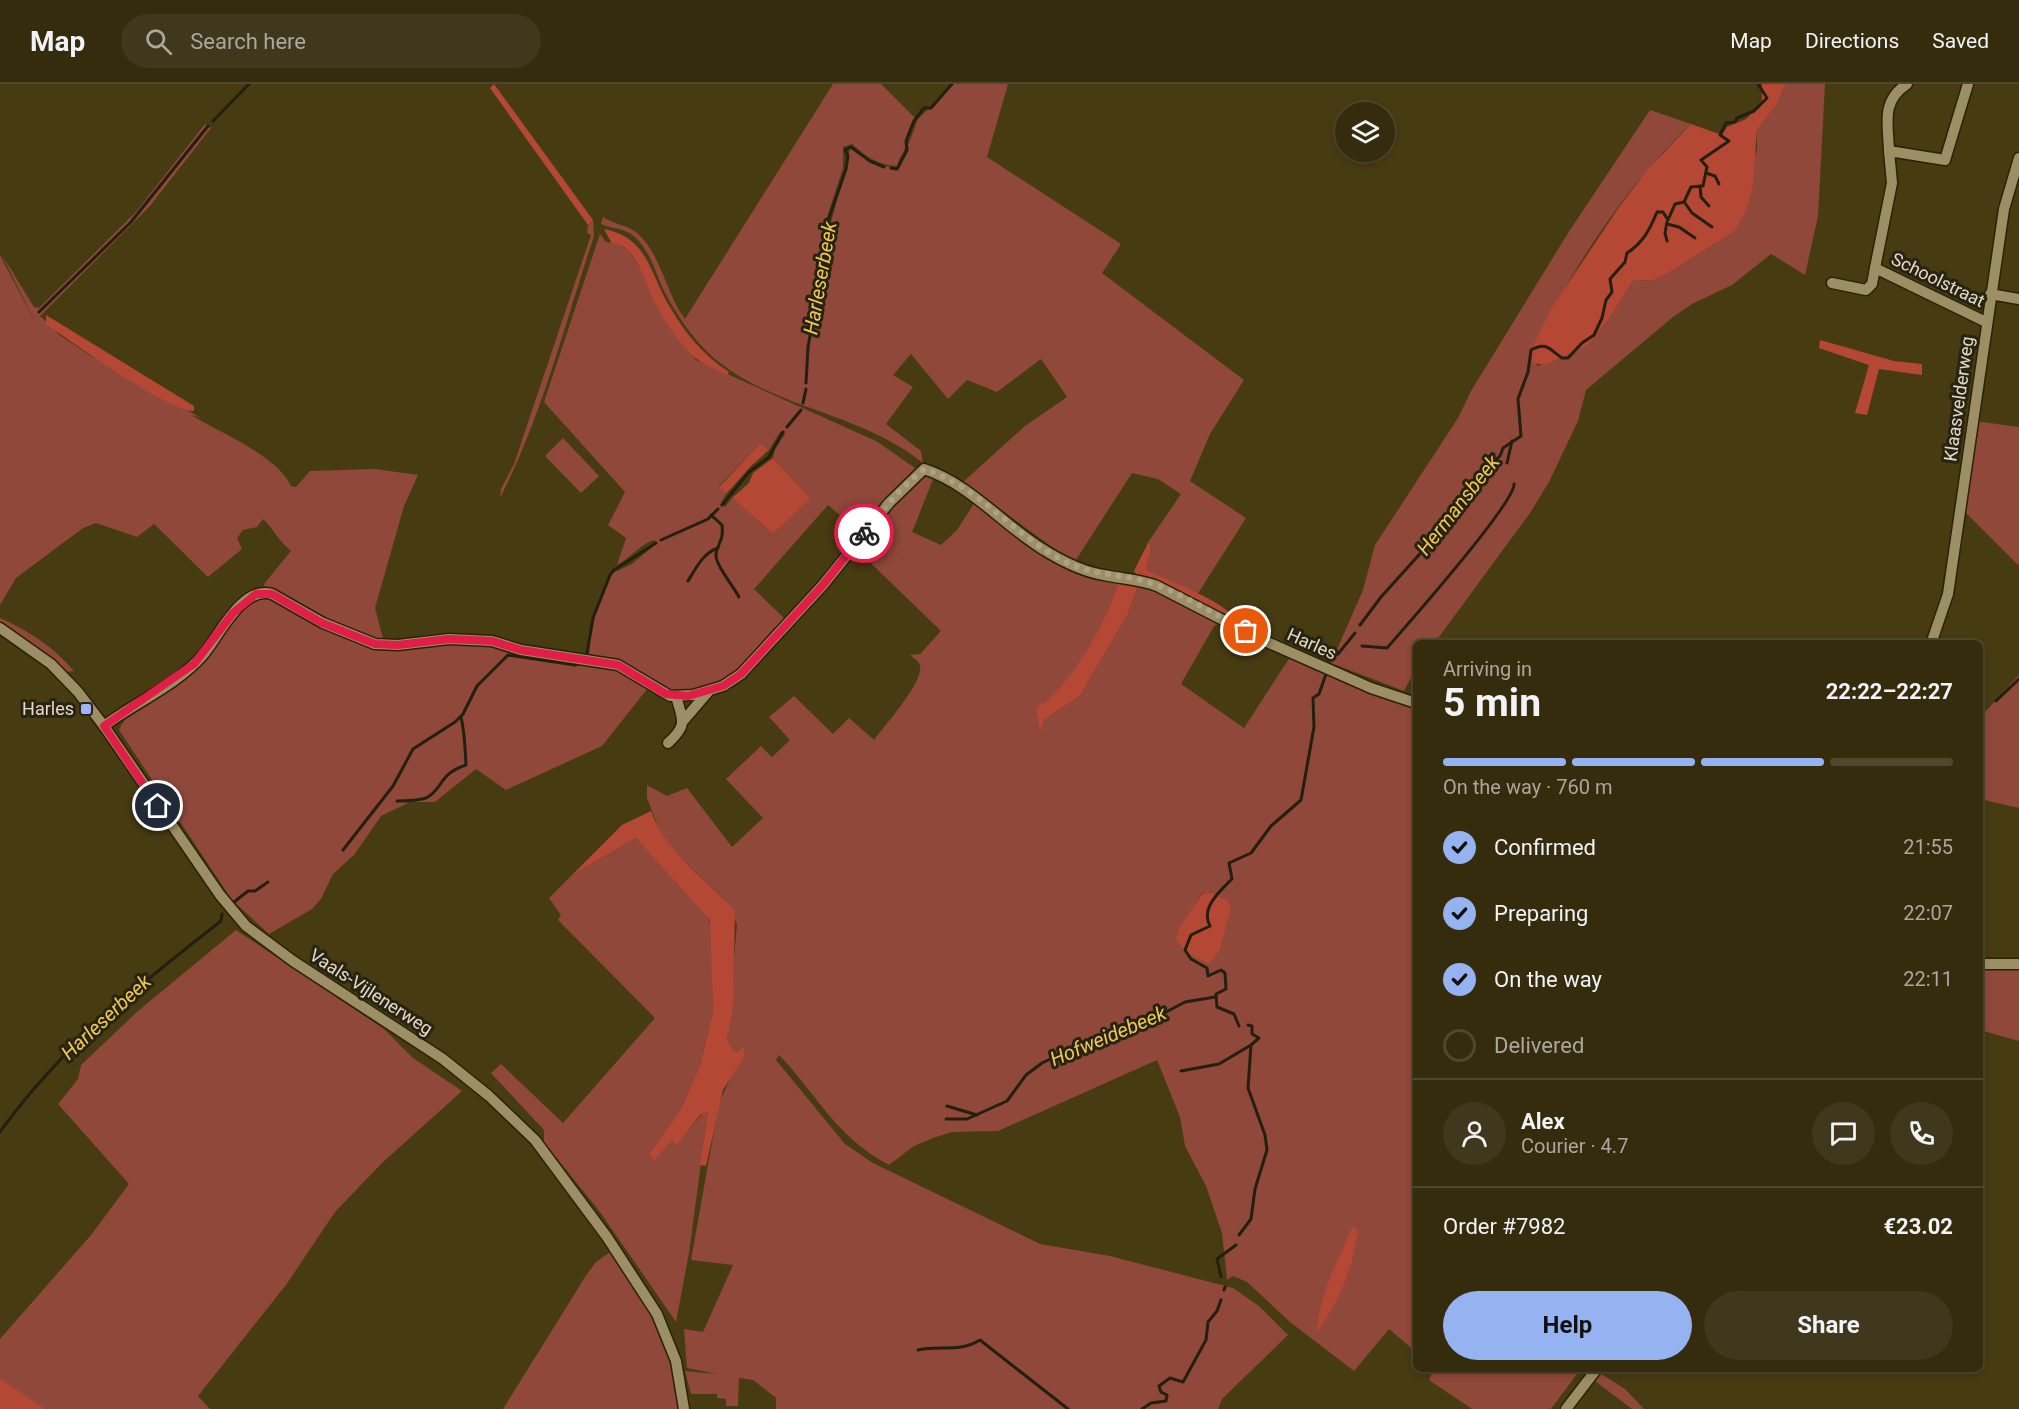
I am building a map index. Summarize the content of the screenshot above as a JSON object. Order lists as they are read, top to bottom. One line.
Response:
{"streets":{"street":["Schoolstraat","Klaasvelderweg","Harles","Vaals-Vijlenerweg"]},"crossings":[["Schoolstraat","Klaasvelderweg"]],"water":["Harleserbeek","Hermansbeek","Hofweidebeek"],"places":{"transit":["Harles"]},"page":{"header":"Map","search":"Search here","nav":["Map","Directions","Saved"],"heading":["5 min","Arriving in","22:22–22:27"],"panel":["Alex","Courier · 4.7","Order #7982","€23.02"],"bar":"On the way · 760 m","list":[["Confirmed","21:55"],["Preparing","22:07"],["On the way","22:11"],"Delivered"],"buttons":["Help","Share"]}}
